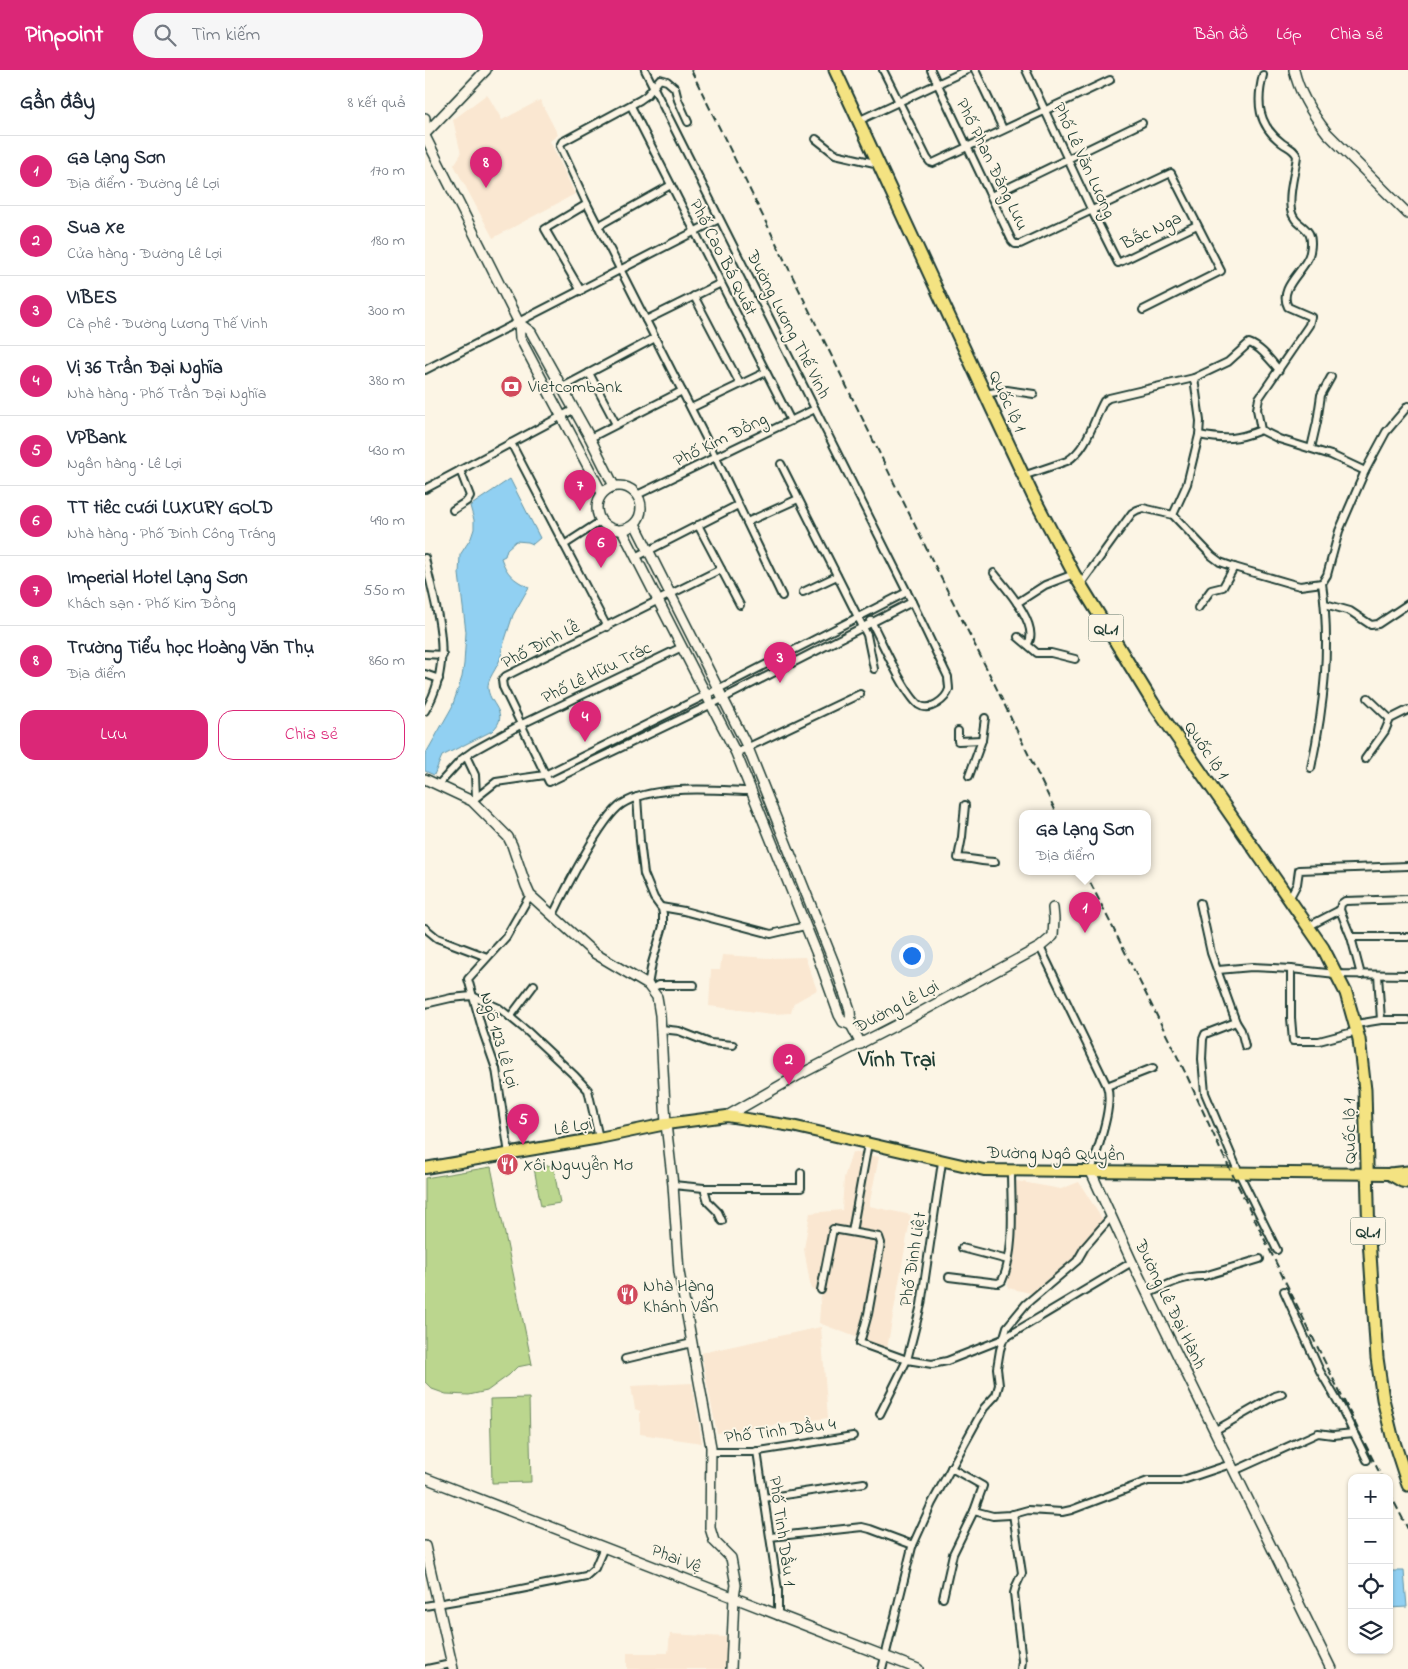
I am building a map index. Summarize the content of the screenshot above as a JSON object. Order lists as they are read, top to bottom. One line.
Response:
{"streets":{"highway":["Quốc lộ 1","QL.1","Đường Ngô Quyền"],"main road":["Lê Lợi"],"street":["Phố Lê Văn Lương","Phố Phan Đăng Lưu","Bắc Nga","Phố Cao Bá Quát","Đường Lương Thế Vinh","Phố Kim Đồng","Phố Đinh Lễ","Phố Lê Hữu Trác","Đường Lê Lợi","Ngõ 123 Lê Lợi","Phố Đinh Liệt","Đường Lê Đại Hành","Phố Tinh Dầu 4","Phố Tinh Dầu 1","Phai Vệ"]},"crossings":[["Phố Lê Văn Lương","Phố Phan Đăng Lưu"],["Phố Lê Văn Lương","Bắc Nga"],["Phố Cao Bá Quát","Phố Kim Đồng"],["Đường Lương Thế Vinh","Phố Kim Đồng"],["Quốc lộ 1","Đường Ngô Quyền"],["Phố Đinh Lễ","Phố Lê Hữu Trác"],["Đường Lê Lợi","Lê Lợi"],["Đường Lê Lợi","Đường Ngô Quyền"],["Ngõ 123 Lê Lợi","Lê Lợi"],["Lê Lợi","Đường Ngô Quyền"],["Đường Ngô Quyền","Phố Đinh Liệt"],["Đường Ngô Quyền","Đường Lê Đại Hành"],["Phố Tinh Dầu 4","Phố Tinh Dầu 1"],["Phố Tinh Dầu 1","Phai Vệ"]],"districts":["Vĩnh Trại"],"places":{"bank":["Vietcombank"],"restaurant":["Xôi Nguyễn Mơ","Nhà Hàng Khánh Vân"]},"page":{"header":"Pinpoint","search":"Tìm kiếm","nav":["Bản đồ","Lớp","Chia sẻ"],"heading":["Gần đây","8 kết quả"],"list":[{"mark":"1","name":"Ga Lạng Sơn","note":"Địa điểm · Đường Lê Lợi","value":"170 m"},{"mark":"2","name":"Sua Xe","note":"Cửa hàng · Đường Lê Lợi","value":"180 m"},{"mark":"3","name":"VIBES","note":"Cà phê · Đường Lương Thế Vinh","value":"300 m"},{"mark":"4","name":"Vị 36 Trần Đại Nghĩa","note":"Nhà hàng · Phố Trần Đại Nghĩa","value":"380 m"},{"mark":"5","name":"VPBank","note":"Ngân hàng · Lê Lợi","value":"430 m"},{"mark":"6","name":"TT tiêc cưới LUXURY GOLD","note":"Nhà hàng · Phố Đinh Công Tráng","value":"490 m"},{"mark":"7","name":"Imperial Hotel Lạng Sơn","note":"Khách sạn · Phố Kim Đồng","value":"550 m"},{"mark":"8","name":"Trường Tiểu học Hoàng Văn Thụ","note":"Địa điểm","value":"860 m"}],"pins":["8","7","6","3","4","1","2","5"],"buttons":["Lưu","Chia sẻ"],"popup":["Ga Lạng Sơn","Địa điểm"],"map_buttons":["+","−"]}}
